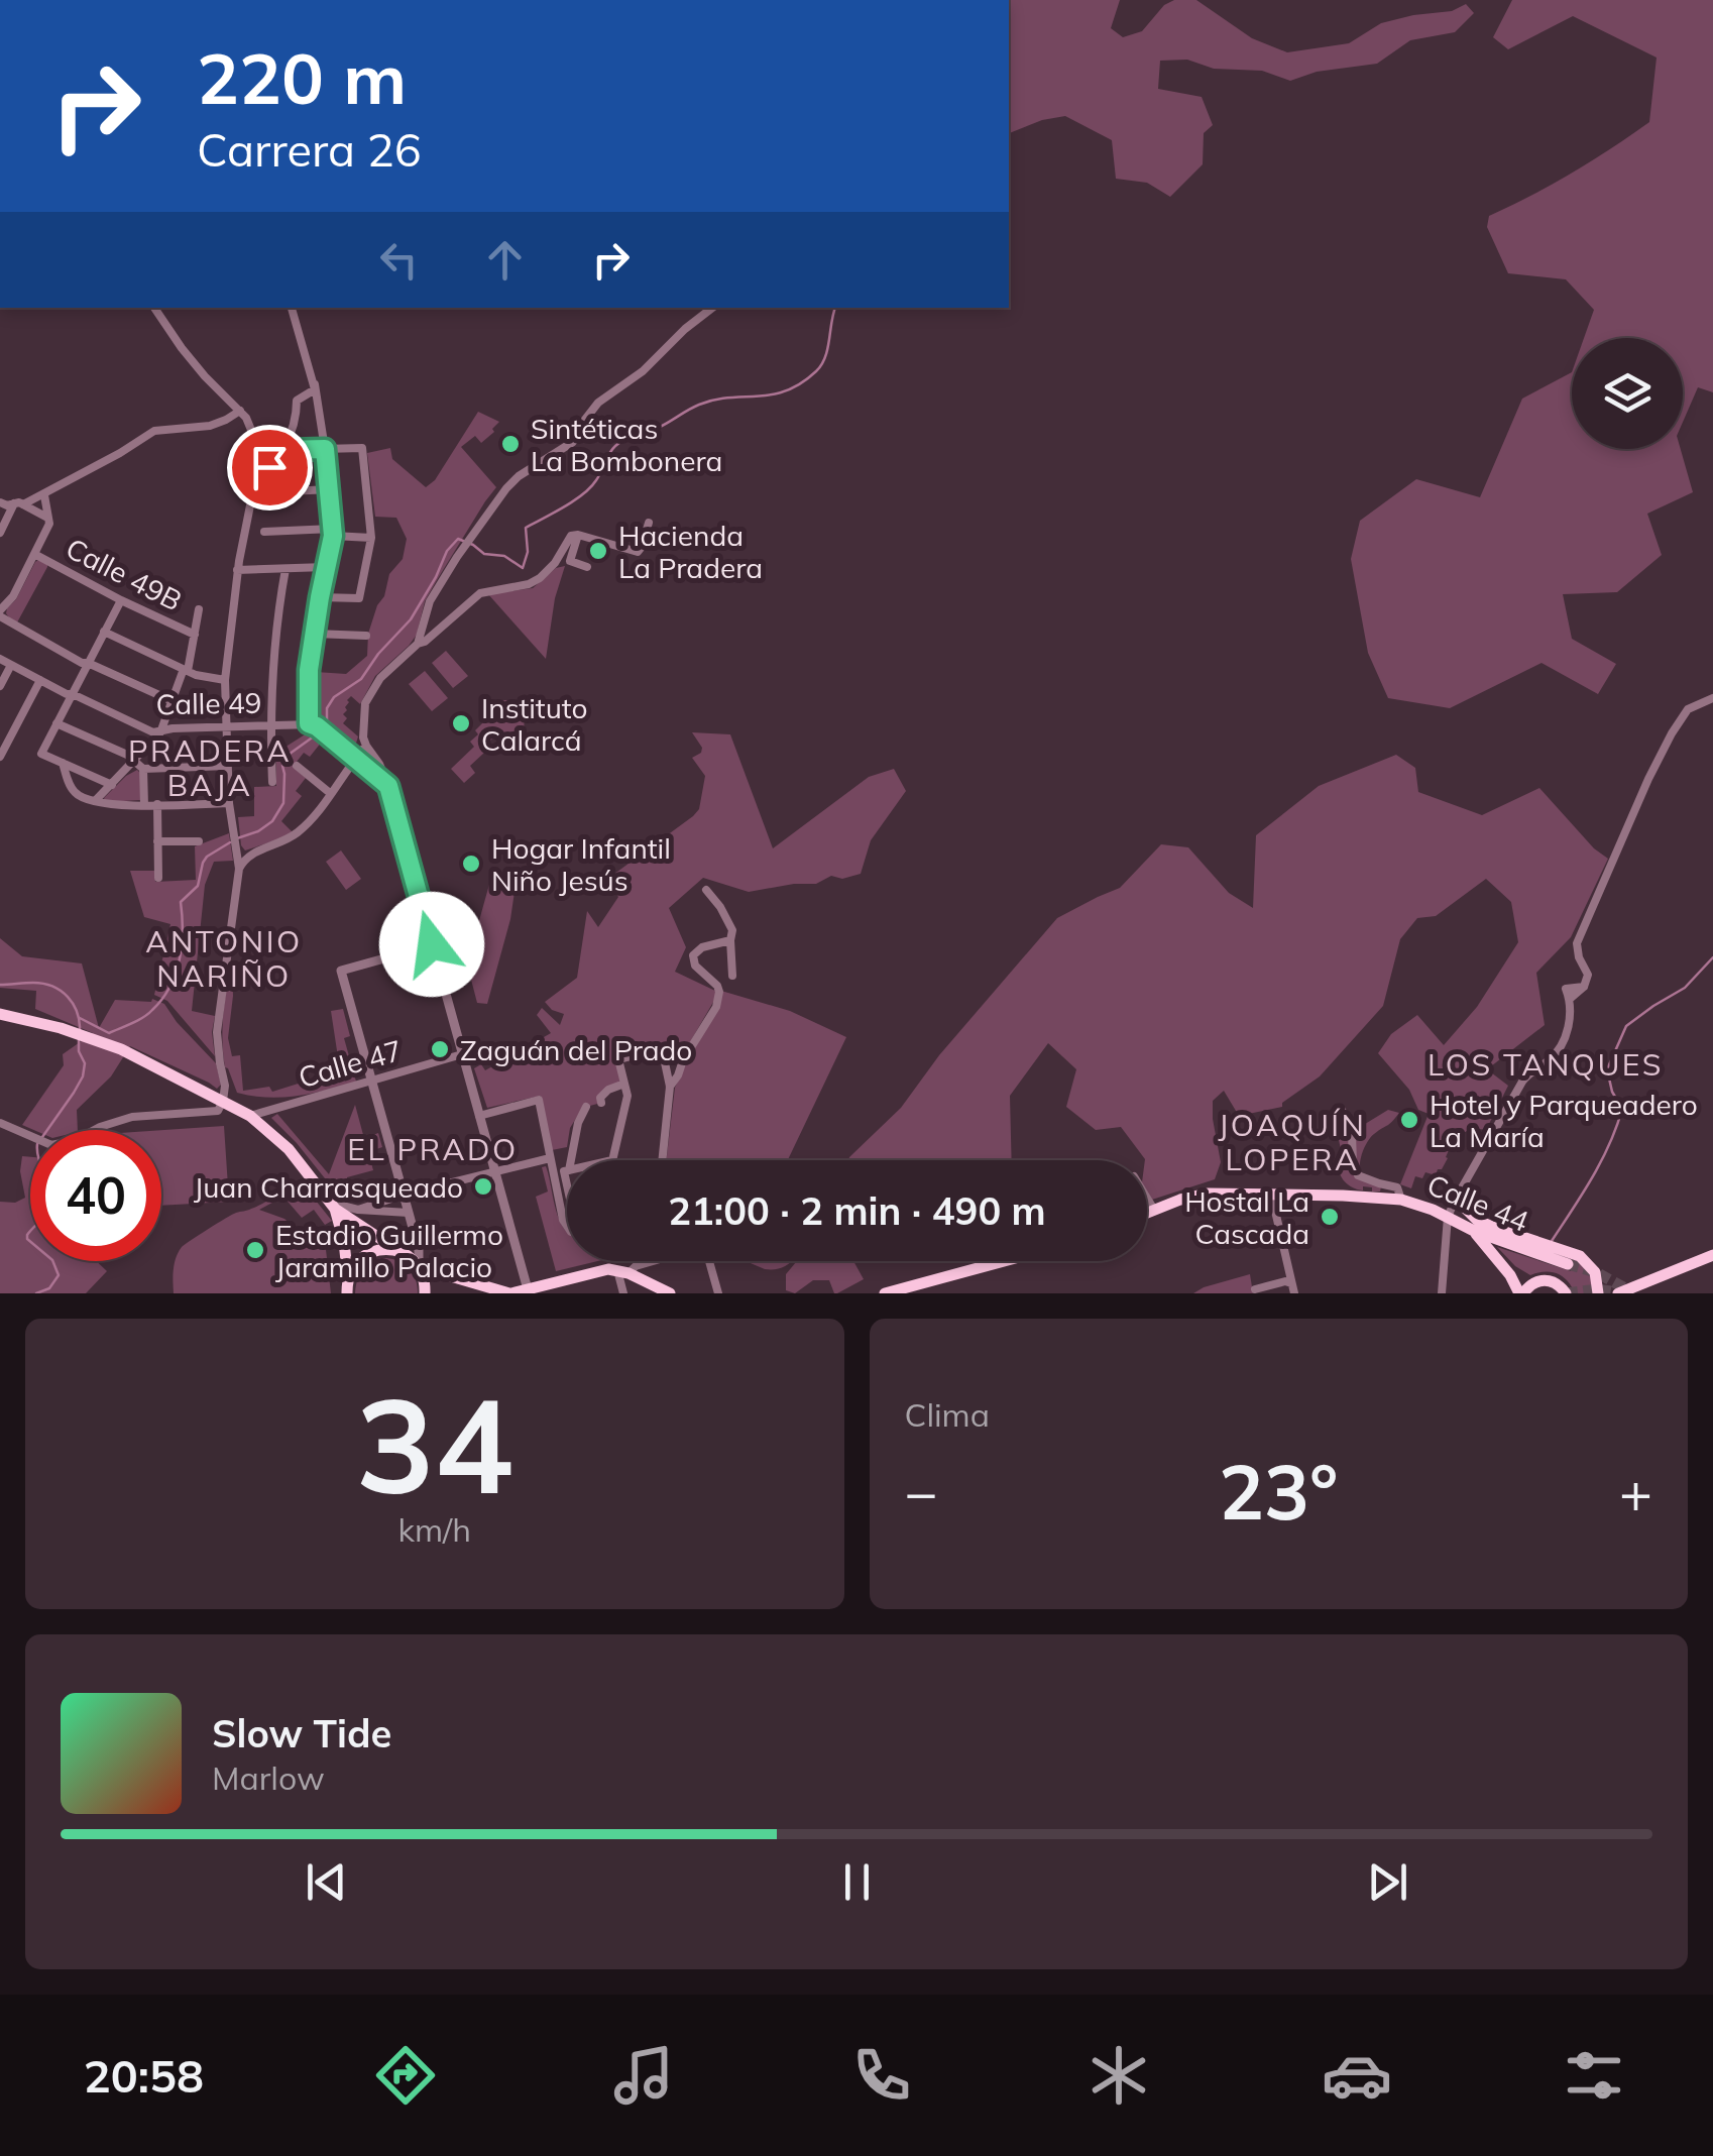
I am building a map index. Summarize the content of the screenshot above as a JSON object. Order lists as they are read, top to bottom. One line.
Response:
{"streets":{"highway":["Calle 44"],"street":["Calle 49B","Calle 49","Calle 47"]},"districts":["PRADERA BAJA","ANTONIO NARIÑO","LOS TANQUES","JOAQUÍN LOPERA","EL PRADO"],"places":["Sintéticas La Bombonera","Hacienda La Pradera","Instituto Calarcá","Hogar Infantil Niño Jesús","Zaguán del Prado","Hotel y Parqueadero La María","Juan Charrasqueado","Hostal La Cascada","Estadio Guillermo Jaramillo Palacio"],"page":{"turn":["220 m","Carrera 26"],"limit":"40","trip":"21:00 · 2 min · 490 m","tile":[["34","km/h"],"Clima"],"heat":["−","23°","+"],"song":["Slow Tide","Marlow"],"tabs":"20:58"}}
